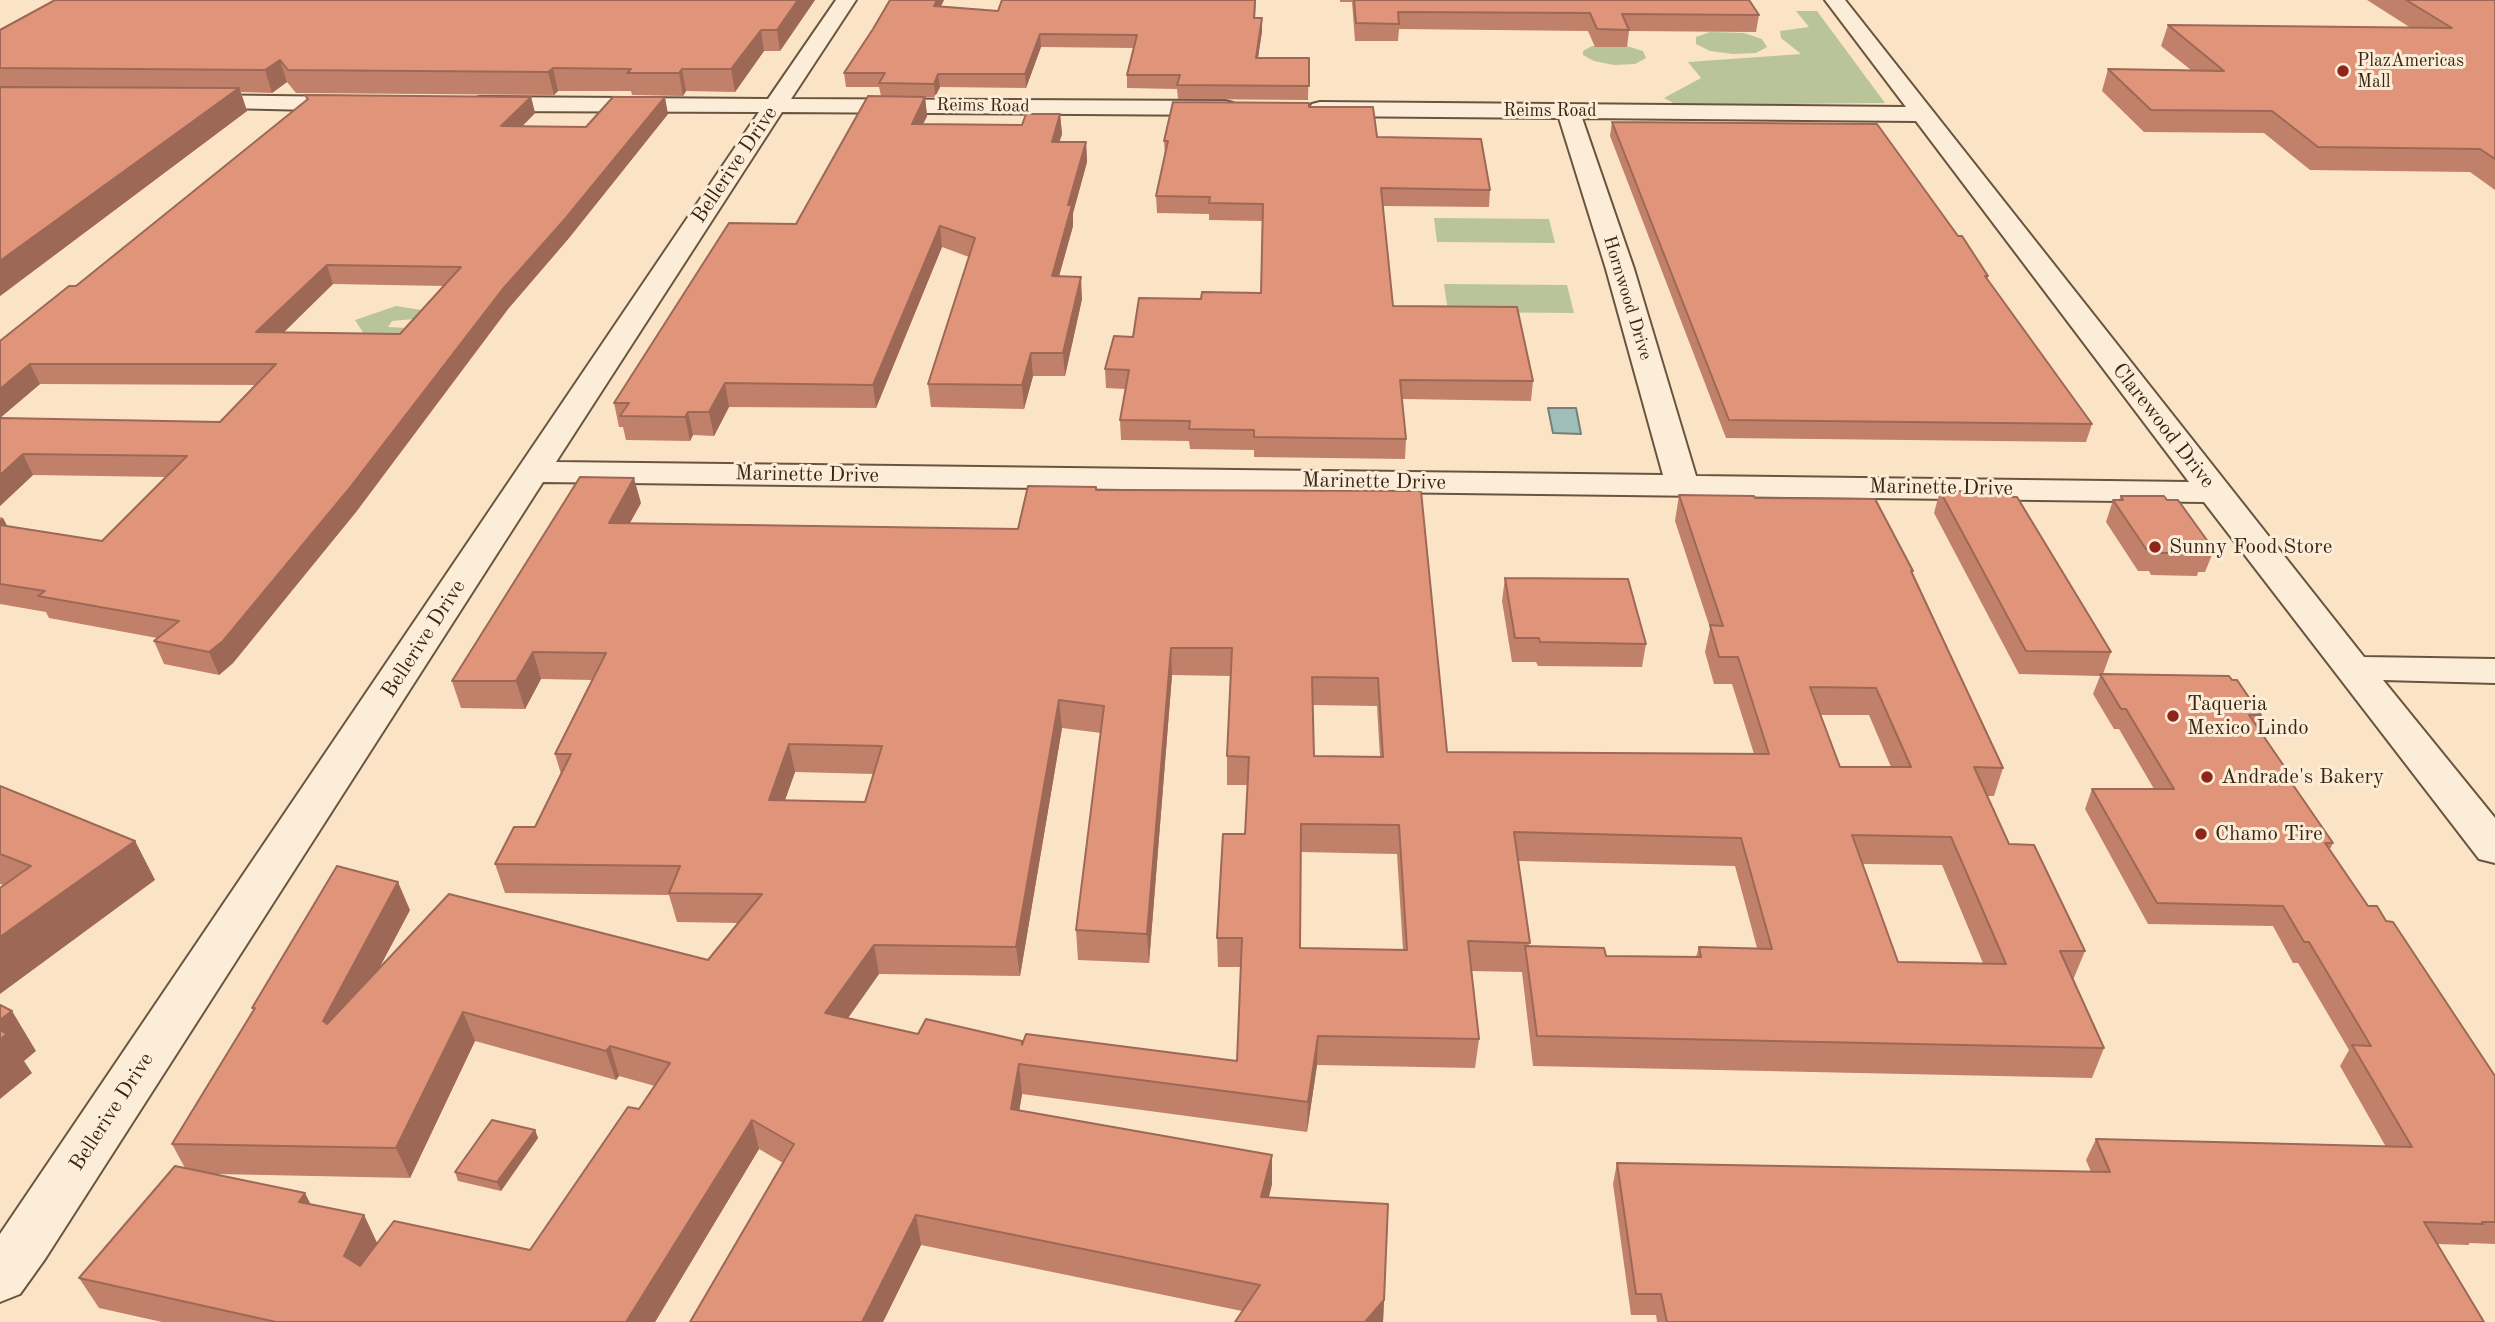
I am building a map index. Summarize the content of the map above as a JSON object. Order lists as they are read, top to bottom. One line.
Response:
{"streets":{"street":["Reims Road","Bellerive Drive","Hornwood Drive","Clarewood Drive","Marinette Drive"]},"crossings":[["Reims Road","Bellerive Drive"],["Reims Road","Hornwood Drive"],["Reims Road","Clarewood Drive"],["Bellerive Drive","Marinette Drive"],["Hornwood Drive","Marinette Drive"],["Clarewood Drive","Marinette Drive"]],"places":["PlazAmericas Mall","Sunny Food Store","Taqueria Mexico Lindo","Andrade's Bakery","Chamo Tire"]}
